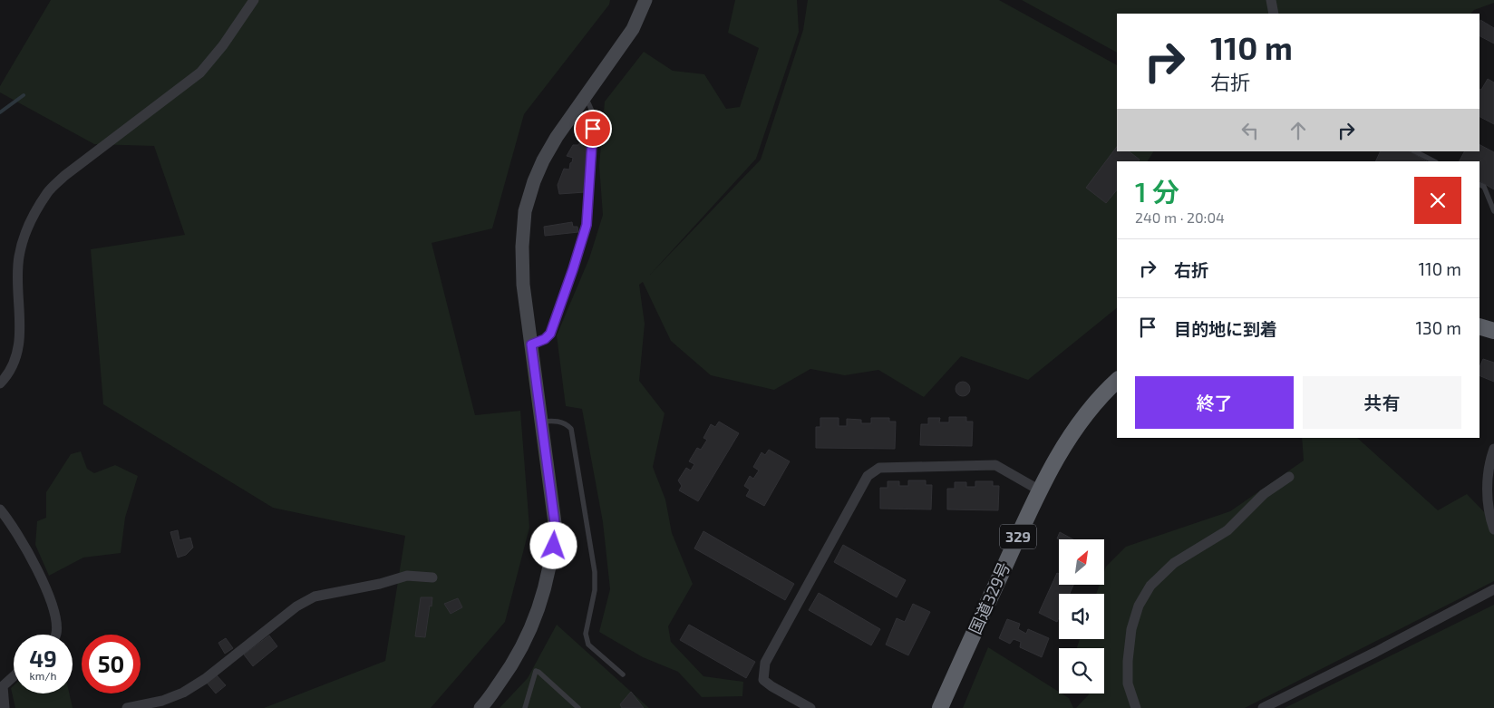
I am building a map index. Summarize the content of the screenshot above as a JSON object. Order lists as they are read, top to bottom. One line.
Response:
{"streets":{"highway":["329","国道329号"]},"north":"top right","page":{"turn":["110 m","右折"],"heading":["1 分","240 m · 20:04"],"list":[{"name":"右折","value":"110 m"},{"name":"目的地に到着","value":"130 m"}],"buttons":["終了","共有"],"speed":"49 km/h","limit":"50"}}
